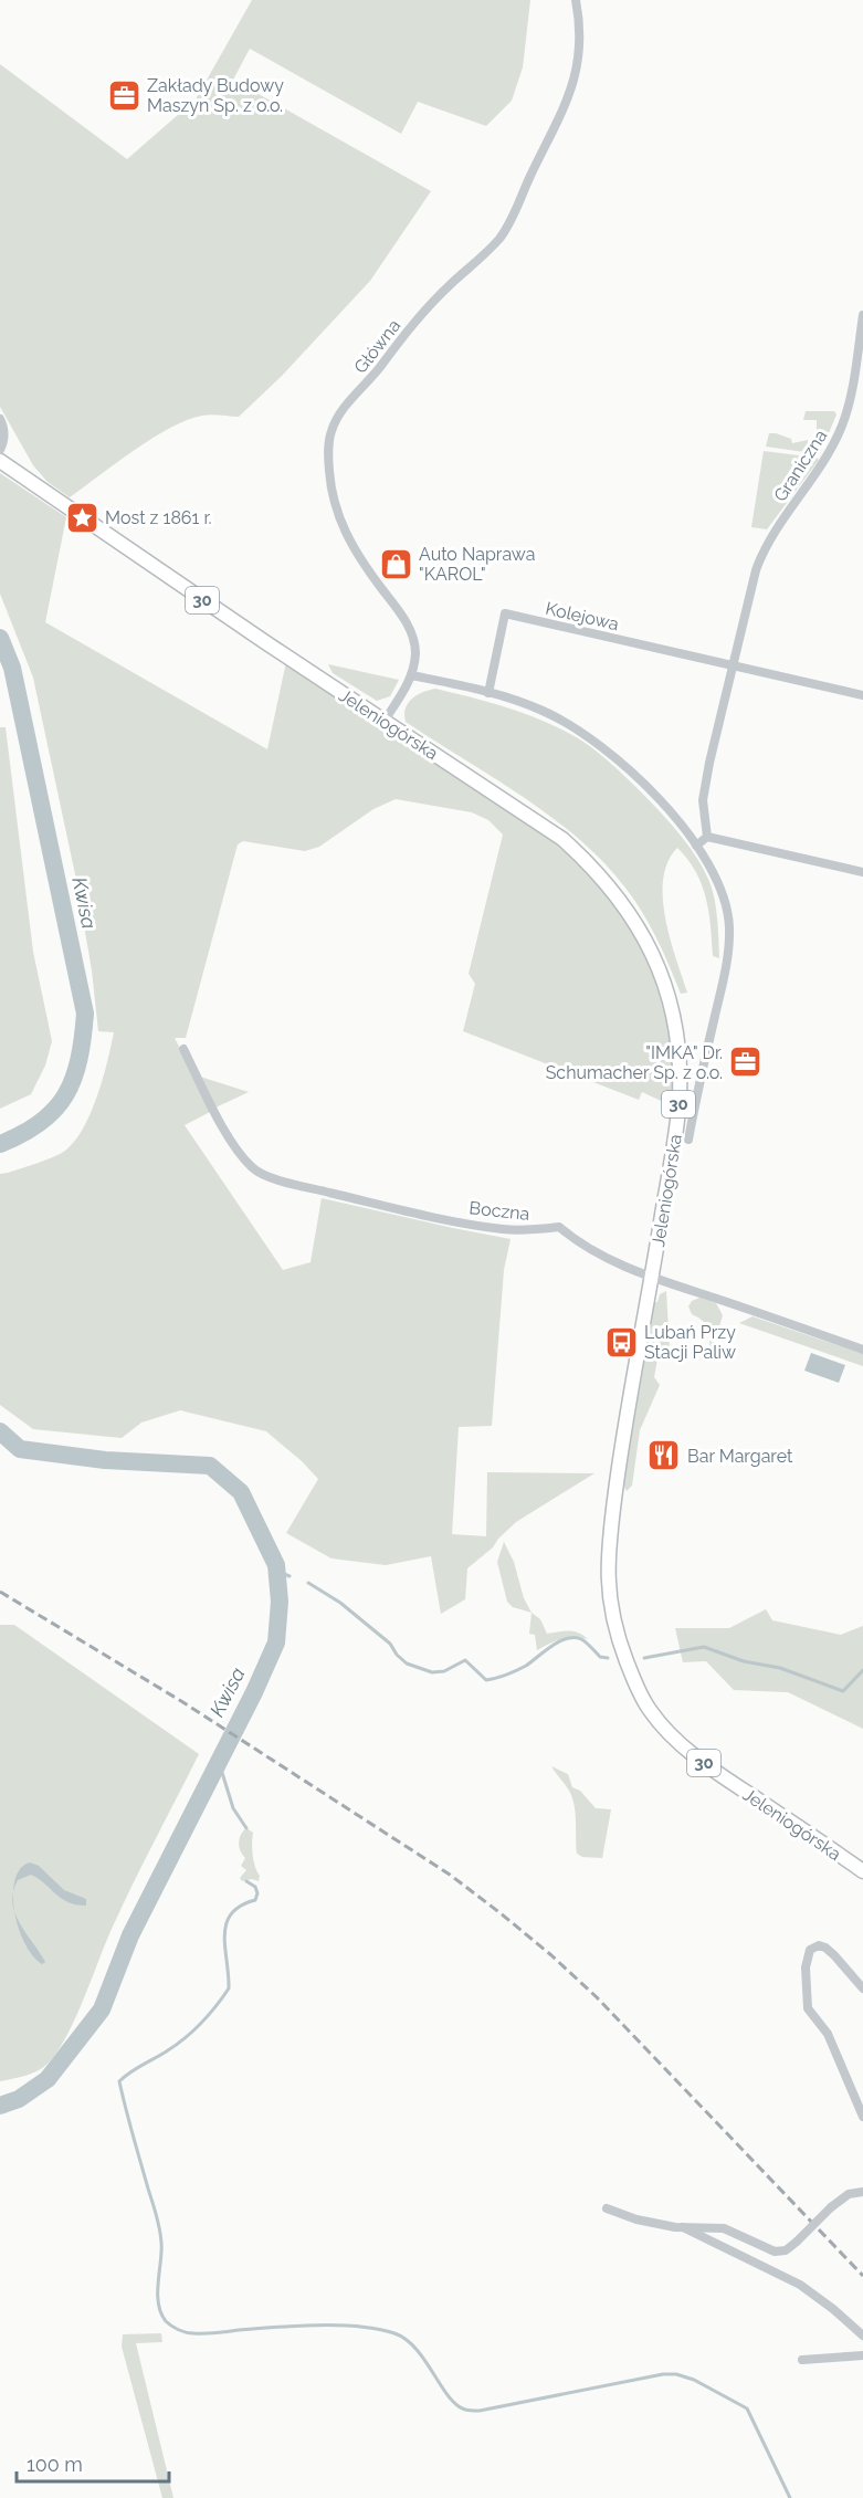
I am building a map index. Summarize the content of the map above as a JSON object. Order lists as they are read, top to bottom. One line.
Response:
{"streets":{"main road":["30","Jeleniogórska"],"street":["Główna","Graniczna","Kolejowa","Boczna"]},"crossings":[["Główna","Jeleniogórska"],["Graniczna","Kolejowa"],["Kolejowa","Jeleniogórska"],["Jeleniogórska","Boczna"]],"water":["Kwisa"],"places":{"office":["Zakłady Budowy Maszyn Sp. z o.o.","\"IMKA\" Dr. Schumacher Sp. z o.o."],"place":["Most z 1861 r."],"shop":["Auto Naprawa \"KAROL\""],"bus stop":["Lubań Przy Stacji Paliw"],"restaurant":["Bar Margaret"]},"scale_bar":"100 m"}
